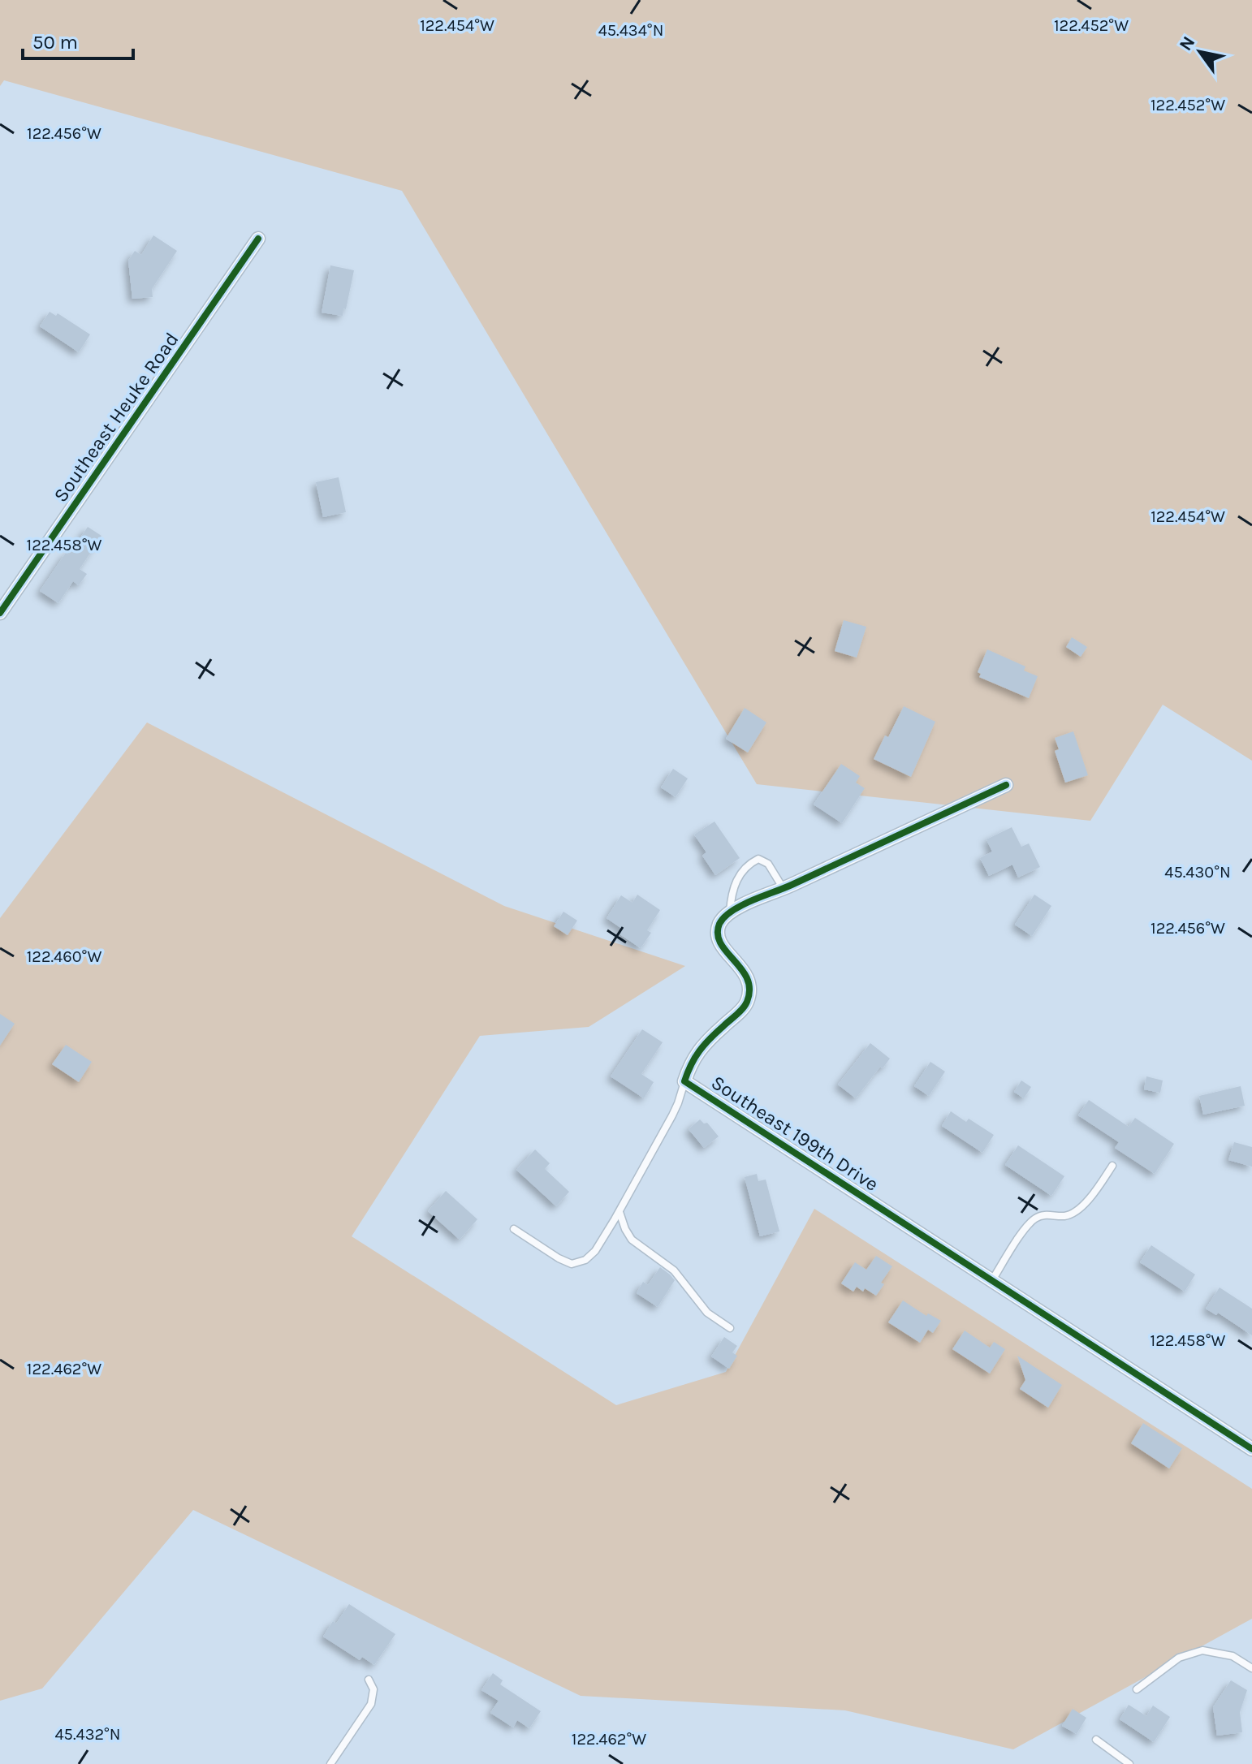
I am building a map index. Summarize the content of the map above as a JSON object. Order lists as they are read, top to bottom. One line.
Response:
{"streets":{"street":["Southeast Heuke Road","Southeast 199th Drive"]},"scale_bar":"50 m","north":"top left","coordinates":["122.454°W","122.452°W","45.434°N","122.456°W","122.458°W","45.430°N","122.460°W","122.462°W","45.432°N"]}
